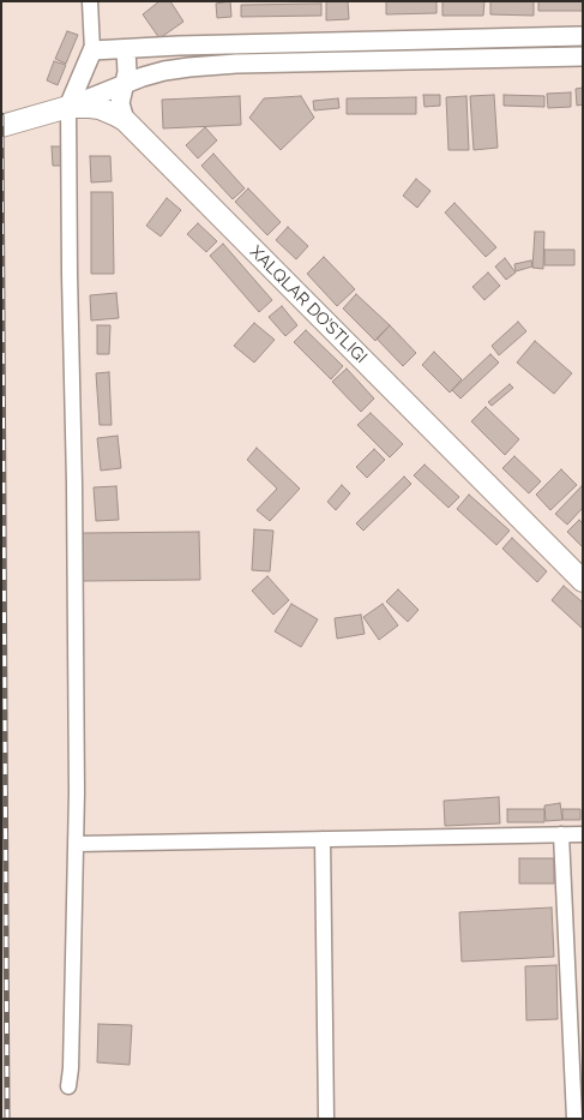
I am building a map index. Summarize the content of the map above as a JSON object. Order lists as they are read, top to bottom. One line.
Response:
{"streets":{"main road":["XALQLAR DO’STLIGI"]}}
